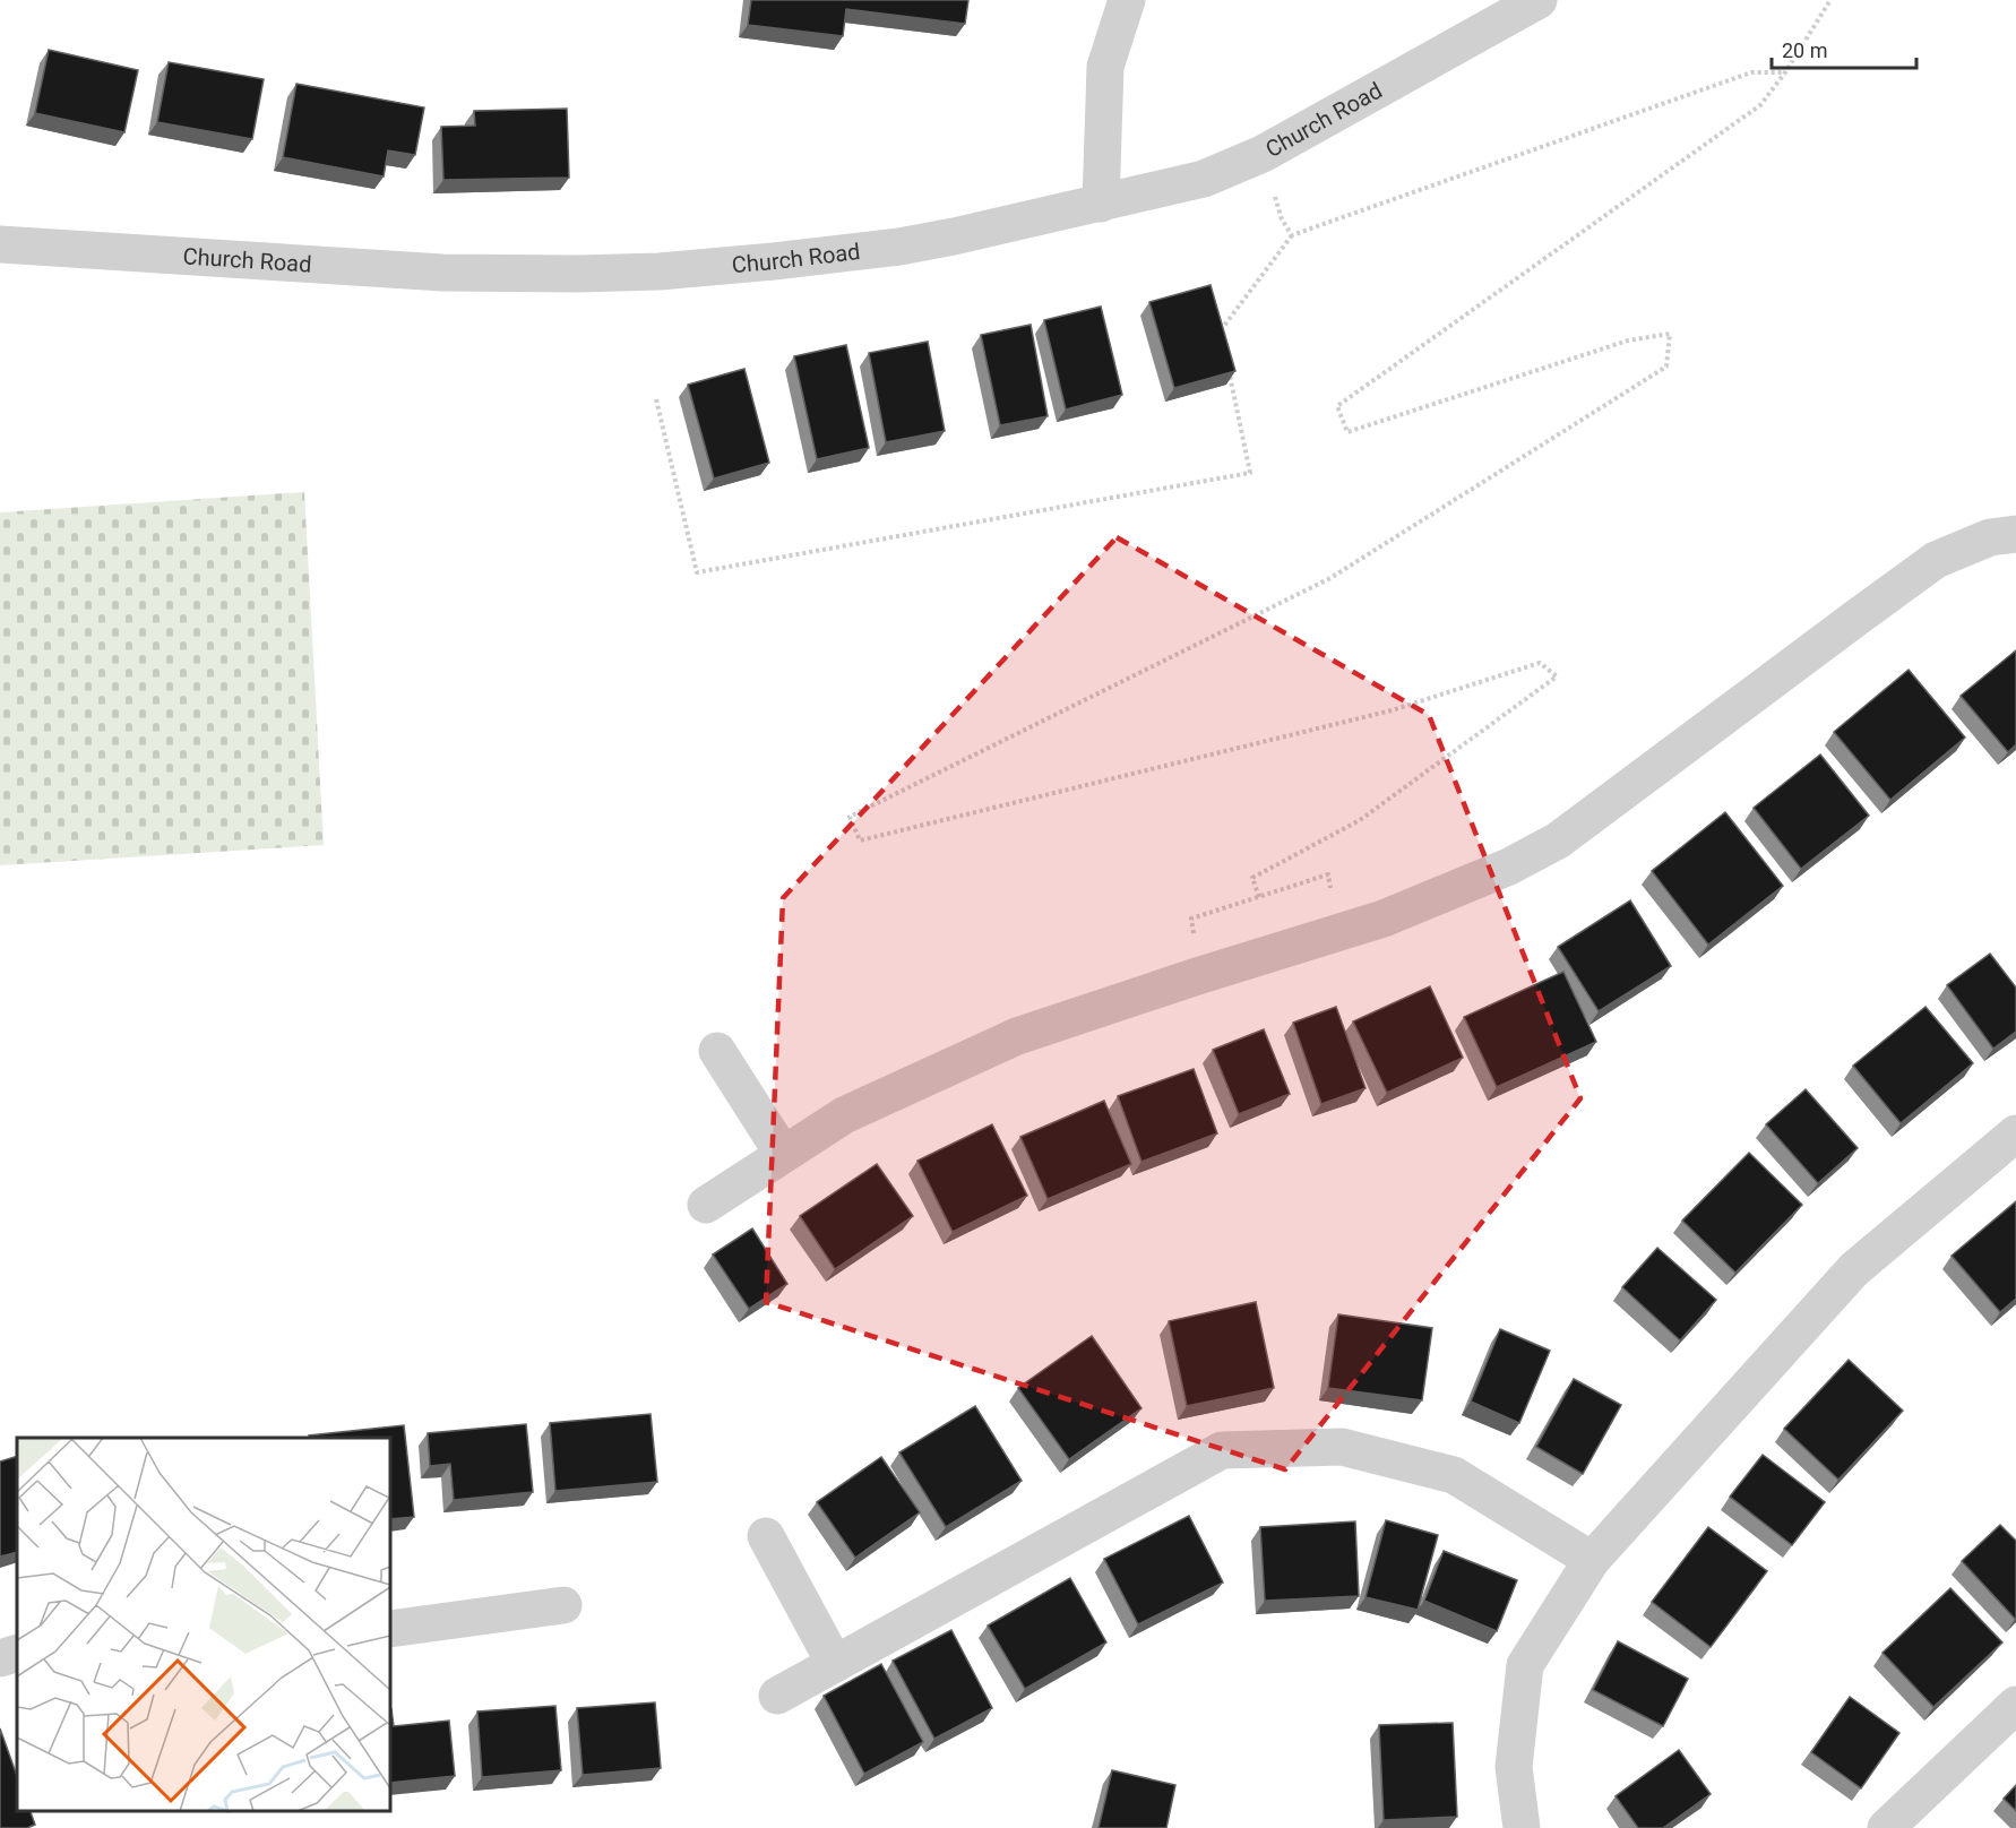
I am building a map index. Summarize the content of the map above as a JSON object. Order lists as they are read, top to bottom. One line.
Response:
{"streets":{"street":["Church Road"]},"scale_bar":"20 m"}
